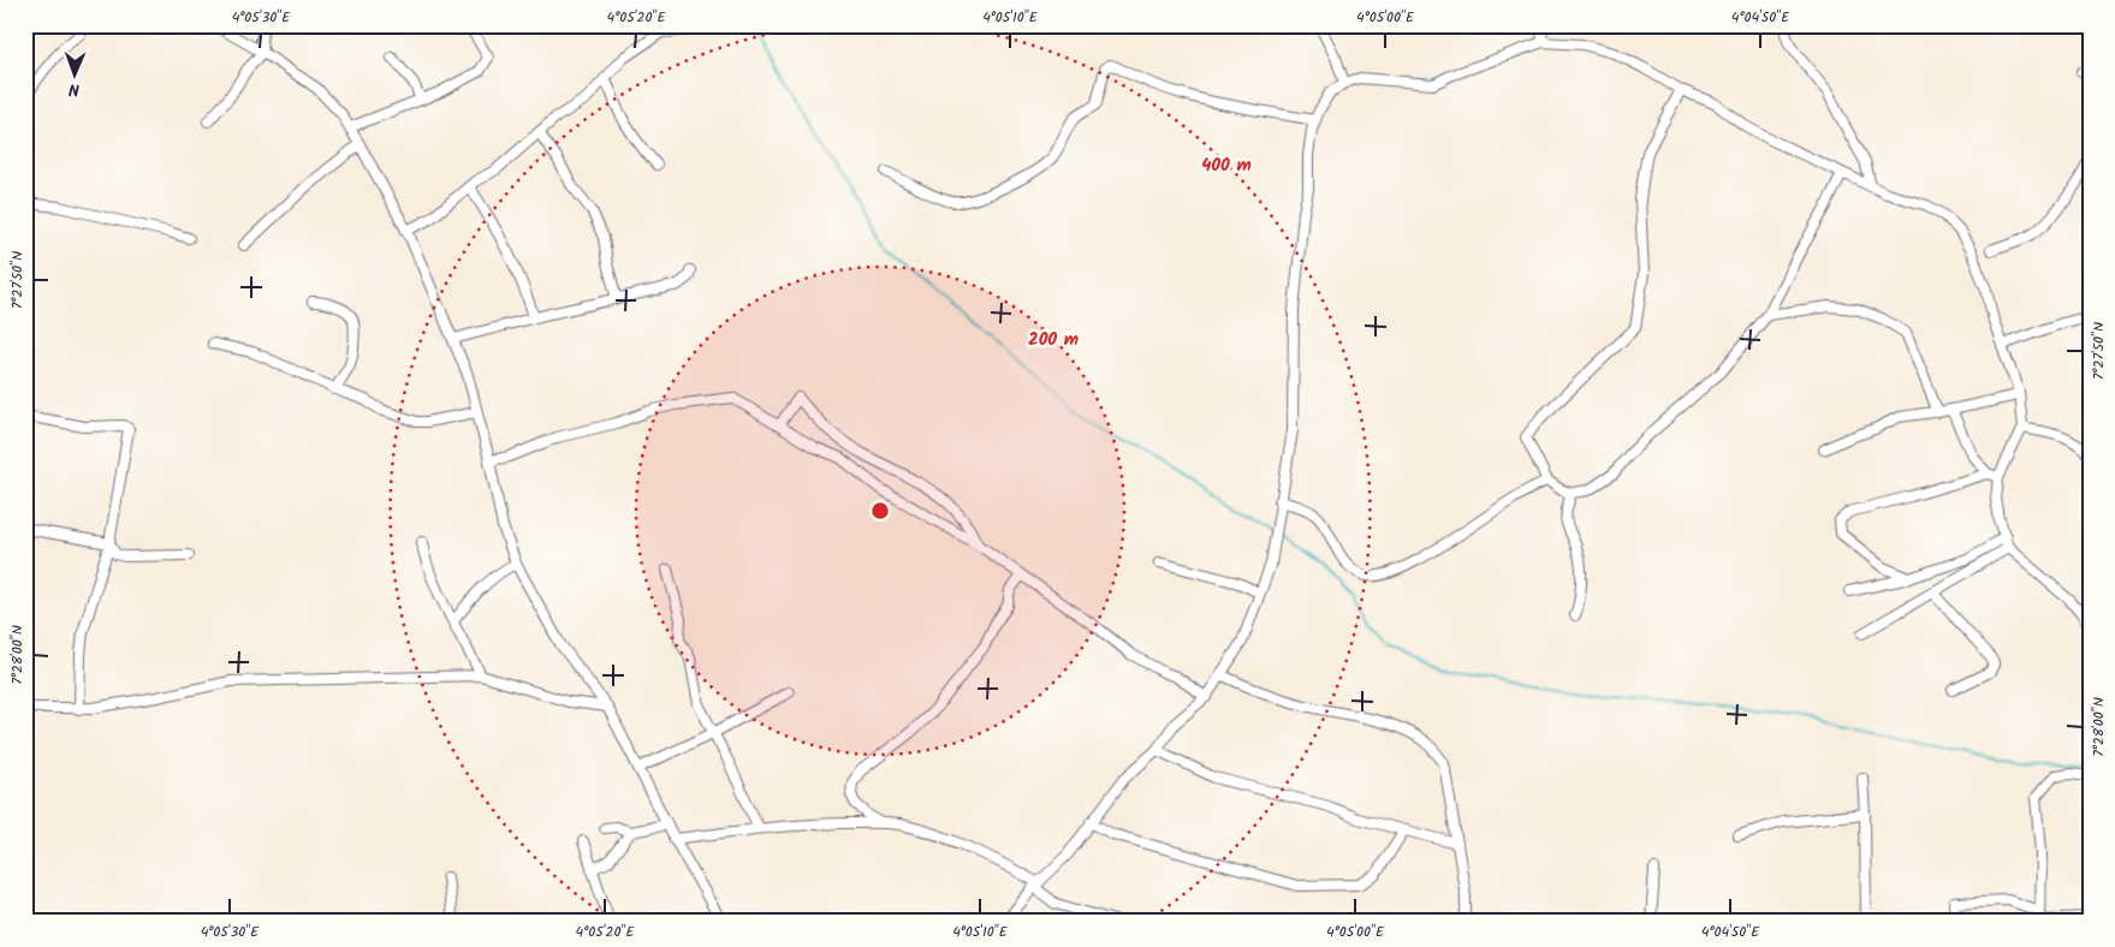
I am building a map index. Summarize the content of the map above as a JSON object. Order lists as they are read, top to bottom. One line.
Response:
{"north":"bottom","coordinates":["4°05'30\"E","4°05'20\"E","4°05'10\"E","4°05'00\"E","4°04'50\"E","7°27'50\"N","7°28'00\"N"],"rings":["400 m","200 m"]}
